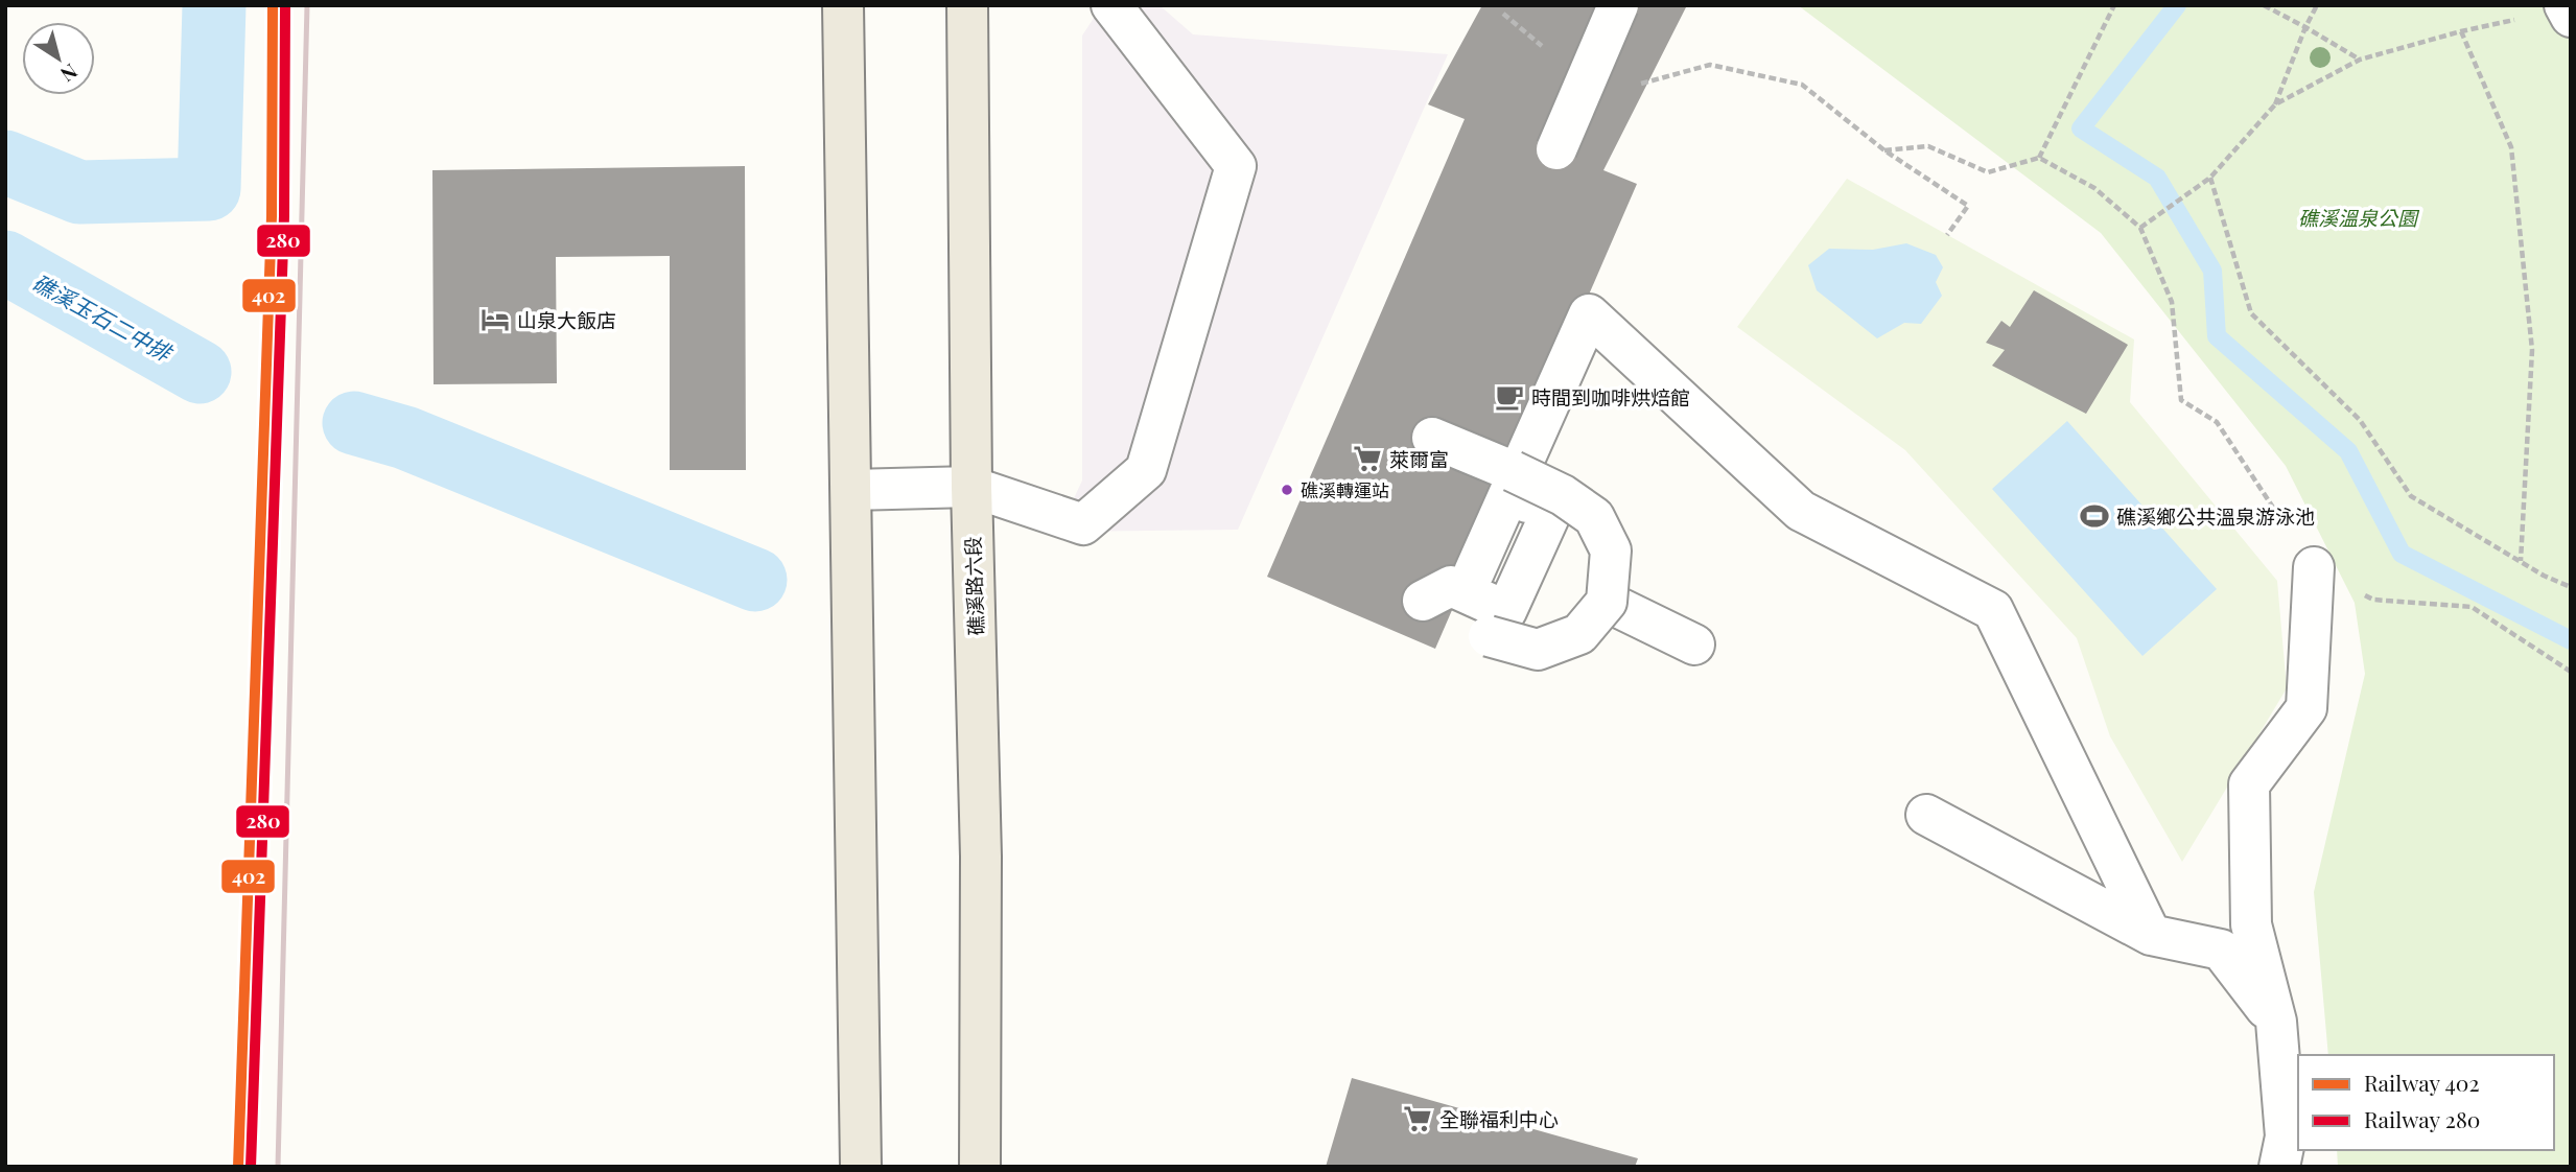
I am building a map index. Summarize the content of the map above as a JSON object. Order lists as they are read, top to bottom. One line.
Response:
{"streets":{"main road":["礁溪路六段"]},"water":["礁溪玉石二中排"],"parks":["礁溪溫泉公園"],"places":{"hotel":["山泉大飯店"],"cafe":["時間到咖啡烘焙館"],"supermarket":["萊爾富","全聯福利中心"],"other":["礁溪轉運站"],"sports":["礁溪鄉公共溫泉游泳池"]},"lines":["rail line 402","rail line 280"],"legend":["Railway 402","Railway 280"],"north":"bottom right"}
